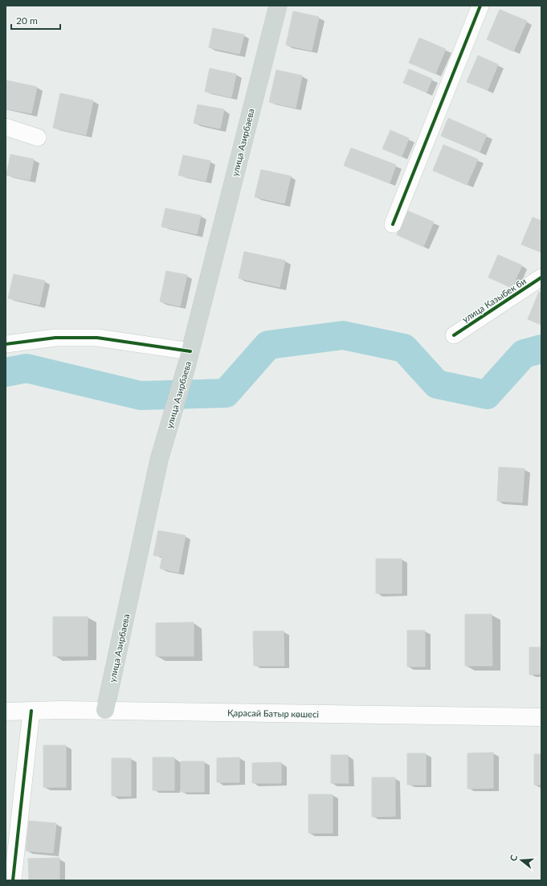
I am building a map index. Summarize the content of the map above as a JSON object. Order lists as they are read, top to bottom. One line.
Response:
{"streets":{"main road":["улица Азирбаева","Қарасай Батыр көшесі"],"street":["улица Казыбек би"]},"crossings":[["улица Азирбаева","Қарасай Батыр көшесі"]],"scale_bar":"20 m","north":"left"}
